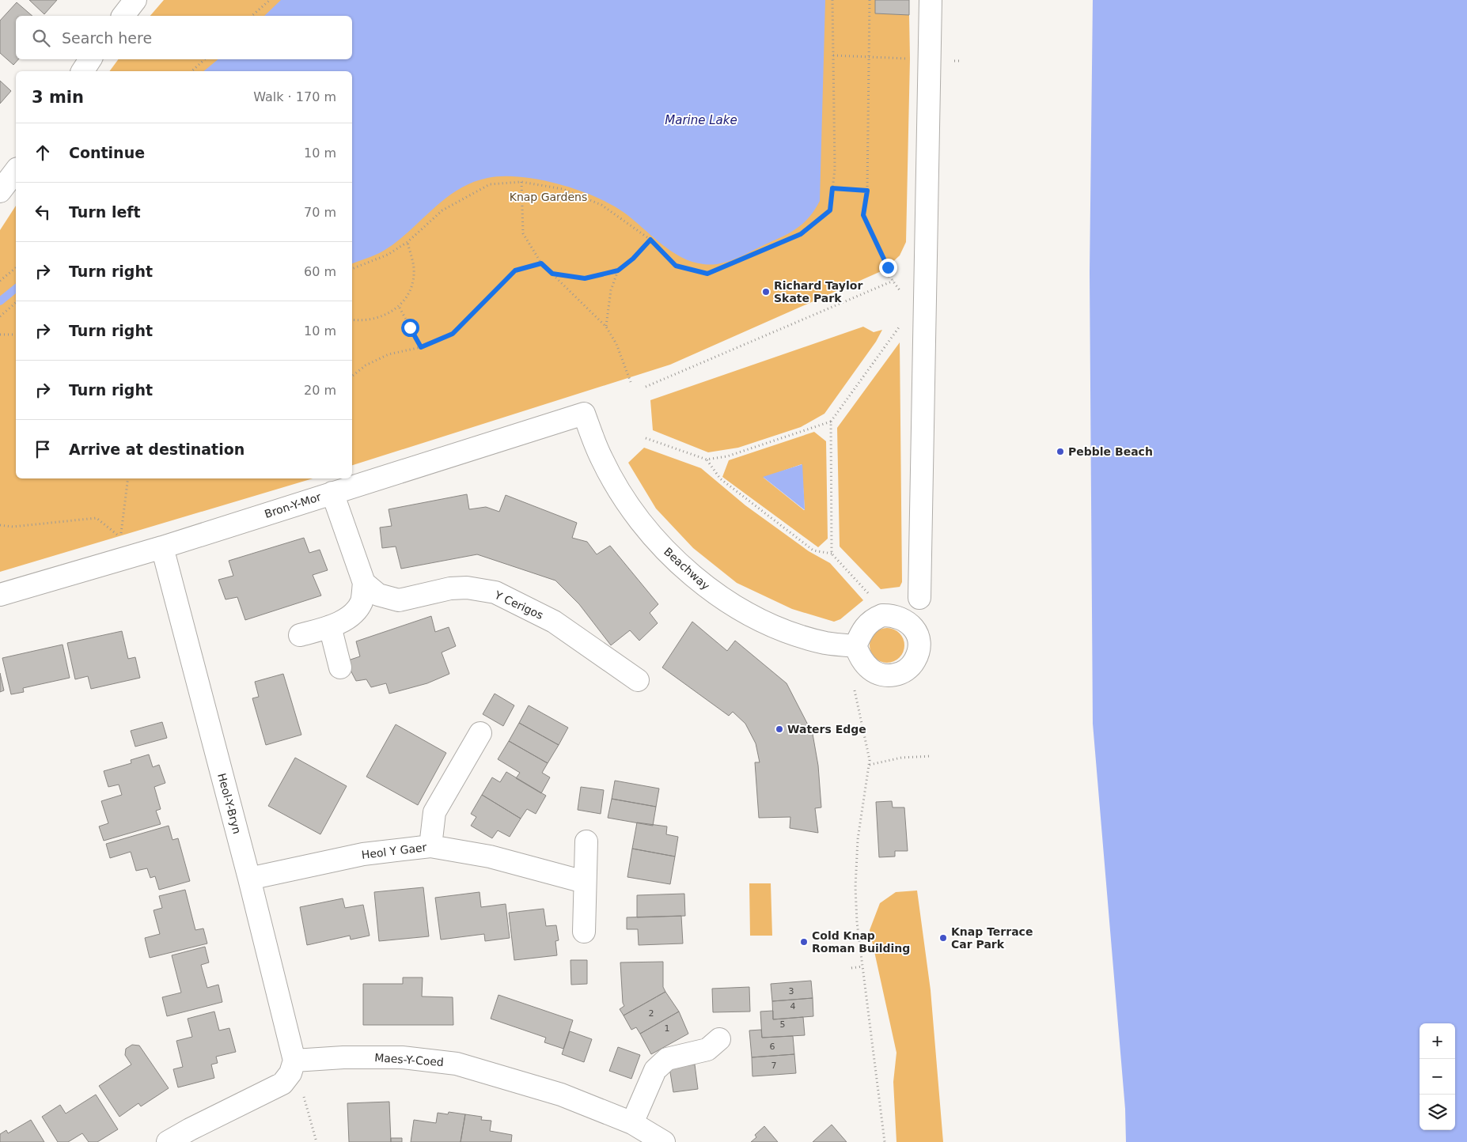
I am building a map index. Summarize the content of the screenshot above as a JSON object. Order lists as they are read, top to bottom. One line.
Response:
{"streets":{"street":["Bron-Y-Mor","Beachway","Y Cerigos","Heol-Y-Bryn","Heol Y Gaer","Maes-Y-Coed"]},"crossings":[["Bron-Y-Mor","Beachway"],["Bron-Y-Mor","Heol-Y-Bryn"],["Heol-Y-Bryn","Heol Y Gaer"],["Heol-Y-Bryn","Maes-Y-Coed"]],"water":["Marine Lake"],"parks":["Knap Gardens"],"places":["Richard Taylor Skate Park","Pebble Beach","Waters Edge","Knap Terrace Car Park","Cold Knap Roman Building"],"house_numbers":["3","4","2","5","1","6","7"],"page":{"search":"Search here","heading":["3 min","Walk · 170 m"],"list":[["Continue","10 m"],["Turn left","70 m"],["Turn right","60 m"],["Turn right","10 m"],["Turn right","20 m"],"Arrive at destination"],"map_buttons":["+","−"]}}
